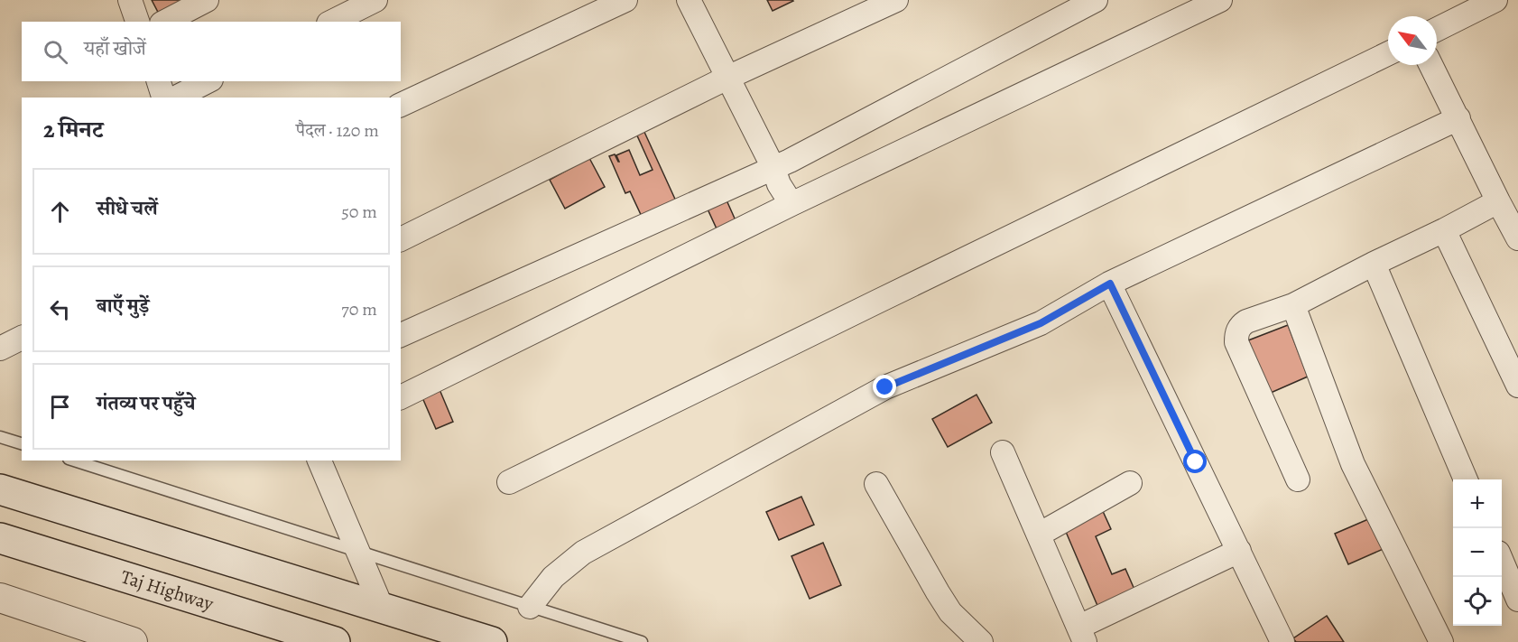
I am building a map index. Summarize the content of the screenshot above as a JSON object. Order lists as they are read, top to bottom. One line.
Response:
{"streets":{"main road":["Taj Highway"]},"north":"top left","page":{"search":"यहाँ खोजें","heading":["2 मिनट","पैदल · 120 m"],"list":[["सीधे चलें","50 m"],["बाएँ मुड़ें","70 m"],"गंतव्य पर पहुँचे"],"map_buttons":["+","−"]}}
